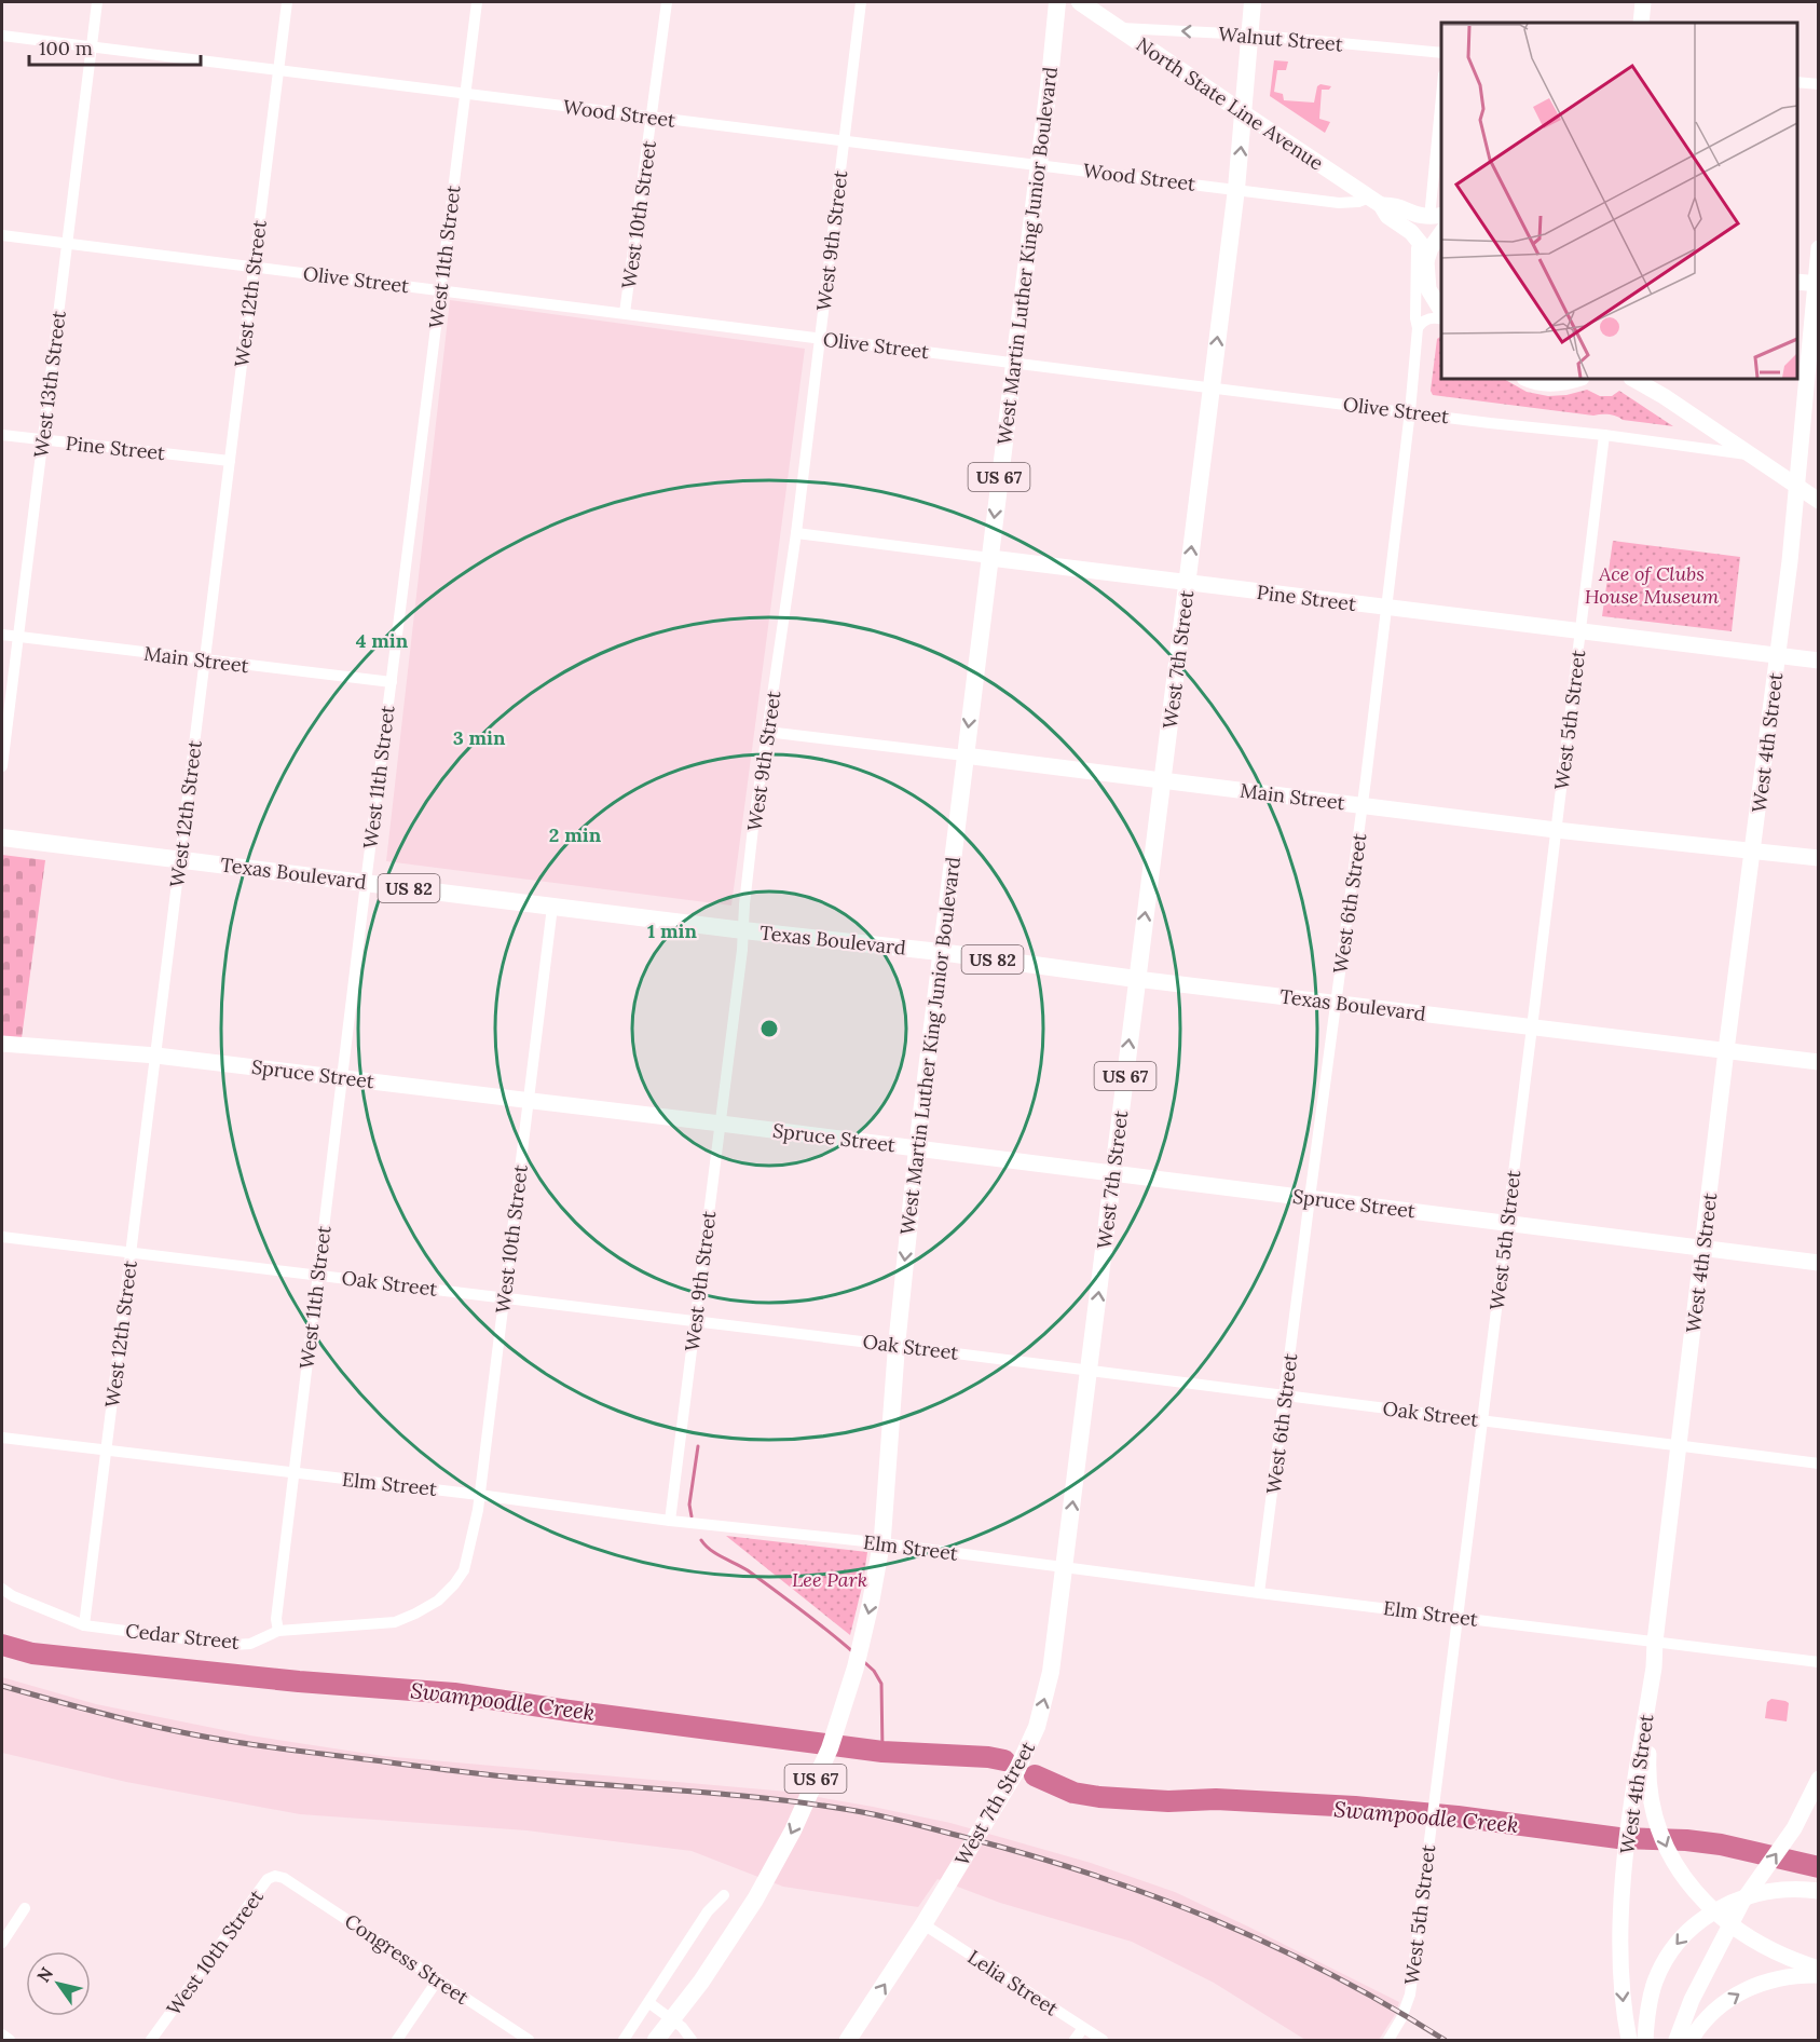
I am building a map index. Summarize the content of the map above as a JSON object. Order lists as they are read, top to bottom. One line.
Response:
{"streets":{"main road":["North State Line Avenue","West Martin Luther King Junior Boulevard","Pine Street","US 67","Main Street","West 7th Street","West 4th Street","Texas Boulevard","US 82","Spruce Street"],"street":["Walnut Street","Wood Street","West 10th Street","West 9th Street","West 11th Street","Olive Street","West 12th Street","West 13th Street","West 5th Street","West 6th Street","Oak Street","Elm Street","Cedar Street","Congress Street","Lelia Street"]},"crossings":[["Walnut Street","North State Line Avenue"],["Walnut Street","US 67"],["North State Line Avenue","Wood Street"],["North State Line Avenue","US 67"],["North State Line Avenue","West 7th Street"],["North State Line Avenue","West 6th Street"],["Wood Street","West 10th Street"],["Wood Street","West 9th Street"],["Wood Street","West Martin Luther King Junior Boulevard"],["Wood Street","West 11th Street"],["Wood Street","West 12th Street"],["Wood Street","West 13th Street"],["Wood Street","West 7th Street"],["West 10th Street","Olive Street"],["West 10th Street","Texas Boulevard"],["West 10th Street","Spruce Street"],["West 10th Street","Oak Street"],["West 10th Street","Elm Street"],["West 10th Street","Cedar Street"],["West 10th Street","Congress Street"],["West 9th Street","Olive Street"],["West 9th Street","Pine Street"],["West 9th Street","Main Street"],["West 9th Street","Texas Boulevard"],["West 9th Street","Spruce Street"],["West 9th Street","Oak Street"],["West 9th Street","Elm Street"],["West Martin Luther King Junior Boulevard","Olive Street"],["West Martin Luther King Junior Boulevard","Pine Street"],["West Martin Luther King Junior Boulevard","Main Street"],["West Martin Luther King Junior Boulevard","Texas Boulevard"],["West Martin Luther King Junior Boulevard","Spruce Street"],["West Martin Luther King Junior Boulevard","Oak Street"],["West 11th Street","Olive Street"],["West 11th Street","Main Street"],["West 11th Street","Texas Boulevard"],["West 11th Street","Spruce Street"],["West 11th Street","Oak Street"],["West 11th Street","Elm Street"],["West 11th Street","Cedar Street"],["Olive Street","West 12th Street"],["Olive Street","West 13th Street"],["Olive Street","West 7th Street"],["Olive Street","West 5th Street"],["Olive Street","West 6th Street"],["West 12th Street","Pine Street"],["West 12th Street","Main Street"],["West 12th Street","Texas Boulevard"],["West 12th Street","Spruce Street"],["West 12th Street","Oak Street"],["West 12th Street","Elm Street"],["West 12th Street","Cedar Street"],["West 13th Street","Pine Street"],["West 13th Street","Main Street"],["Pine Street","West 7th Street"],["Pine Street","West 5th Street"],["Pine Street","West 4th Street"],["Pine Street","West 6th Street"],["US 67","West 7th Street"],["Main Street","West 7th Street"],["Main Street","West 5th Street"],["Main Street","West 4th Street"],["Main Street","West 6th Street"],["West 7th Street","Texas Boulevard"],["West 7th Street","Spruce Street"],["West 7th Street","Oak Street"],["West 7th Street","Elm Street"],["West 7th Street","Lelia Street"],["West 5th Street","Texas Boulevard"],["West 5th Street","Spruce Street"],["West 5th Street","Oak Street"],["West 5th Street","Elm Street"],["West 4th Street","Texas Boulevard"],["West 4th Street","Spruce Street"],["West 4th Street","Oak Street"],["West 4th Street","Elm Street"],["Texas Boulevard","West 6th Street"],["West 6th Street","Spruce Street"],["West 6th Street","Oak Street"],["West 6th Street","Elm Street"]],"one_way":["Walnut Street","West Martin Luther King Junior Boulevard","West 7th Street"],"water":["Swampoodle Creek"],"parks":["Ace of Clubs House Museum","Lee Park"],"scale_bar":"100 m","north":"top left","rings":["4 min","3 min","2 min","1 min"]}
